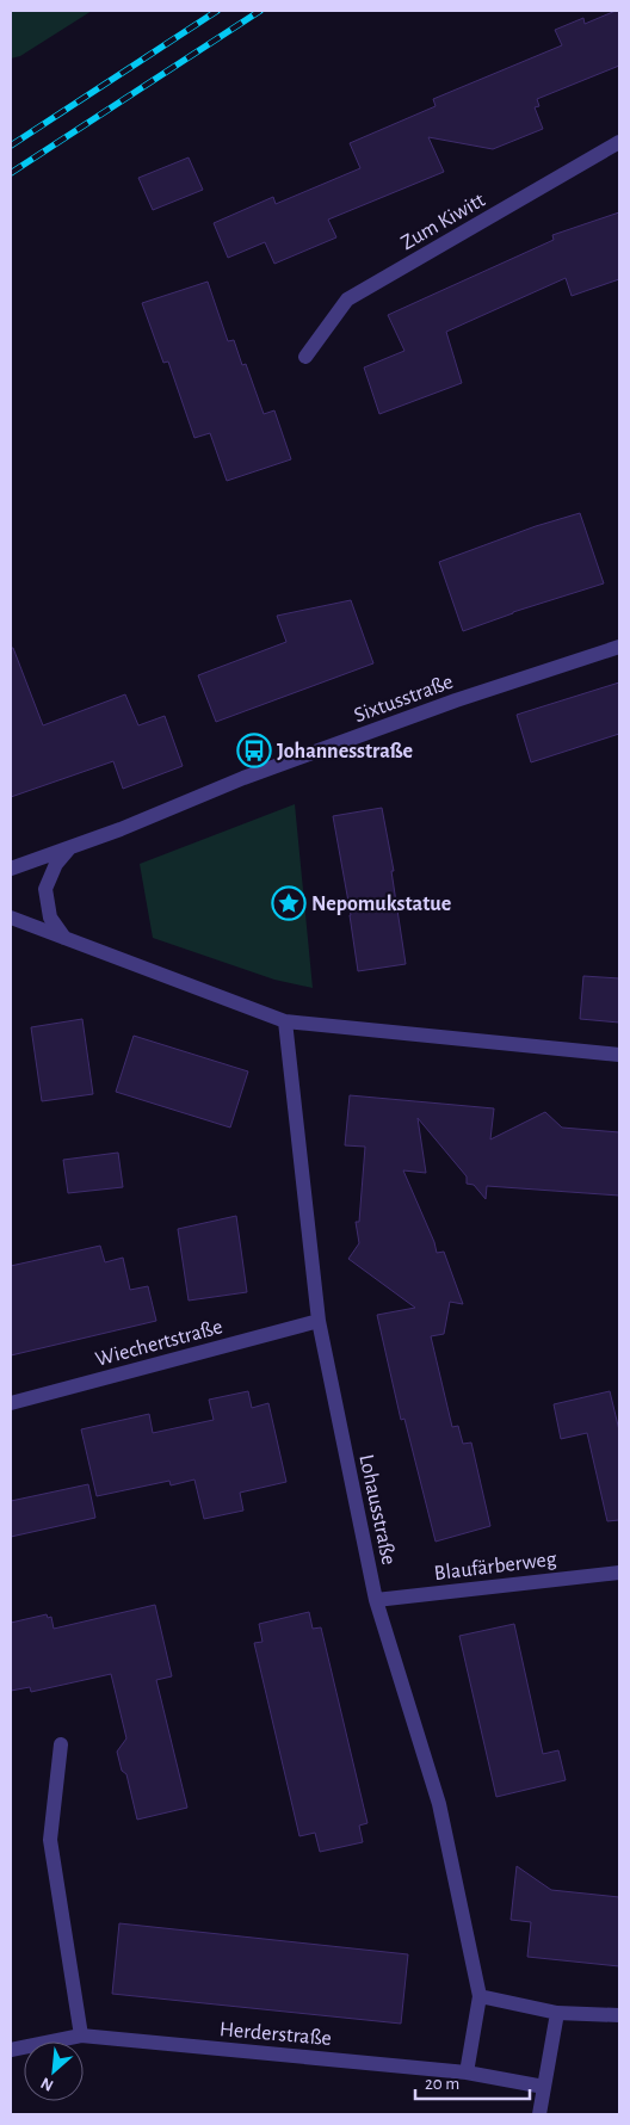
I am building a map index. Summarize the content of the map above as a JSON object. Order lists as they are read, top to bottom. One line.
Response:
{"streets":{"street":["Zum Kiwitt","Sixtusstraße","Wiechertstraße","Lohausstraße","Blaufärberweg","Herderstraße"]},"crossings":[["Wiechertstraße","Lohausstraße"],["Lohausstraße","Blaufärberweg"],["Lohausstraße","Herderstraße"]],"places":{"bus stop":["Johannesstraße"],"place":["Nepomukstatue"]},"scale_bar":"20 m","north":"bottom left"}
